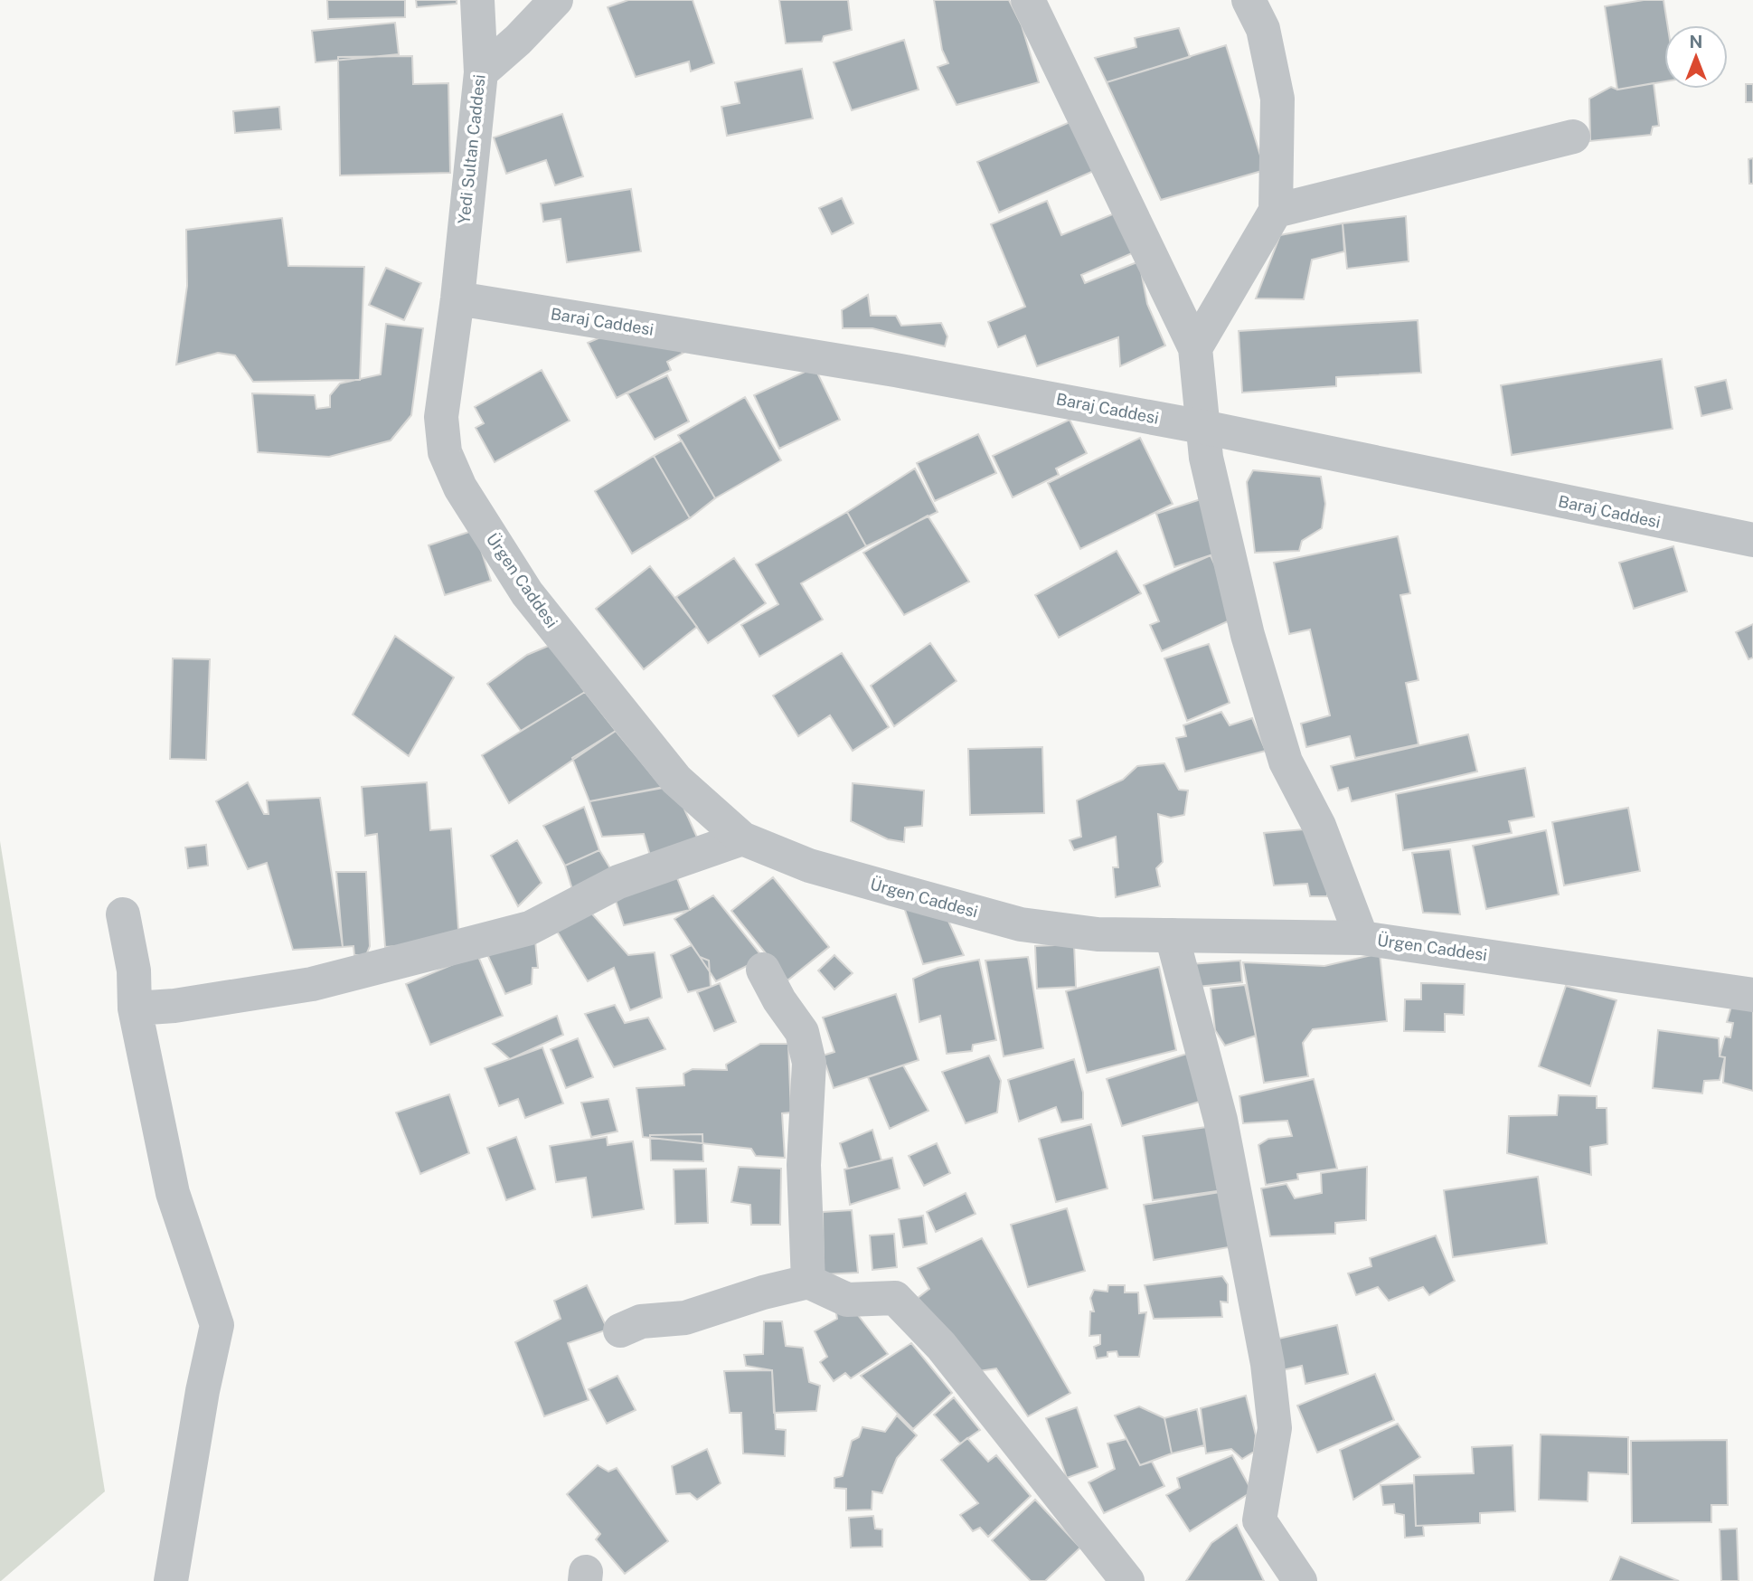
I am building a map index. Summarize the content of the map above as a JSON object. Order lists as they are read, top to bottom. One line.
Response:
{"streets":{"street":["Yedi Sultan Caddesi","Baraj Caddesi","Ürgen Caddesi"]},"crossings":[["Yedi Sultan Caddesi","Baraj Caddesi"],["Yedi Sultan Caddesi","Ürgen Caddesi"],["Baraj Caddesi","Ürgen Caddesi"]],"north":"top"}
